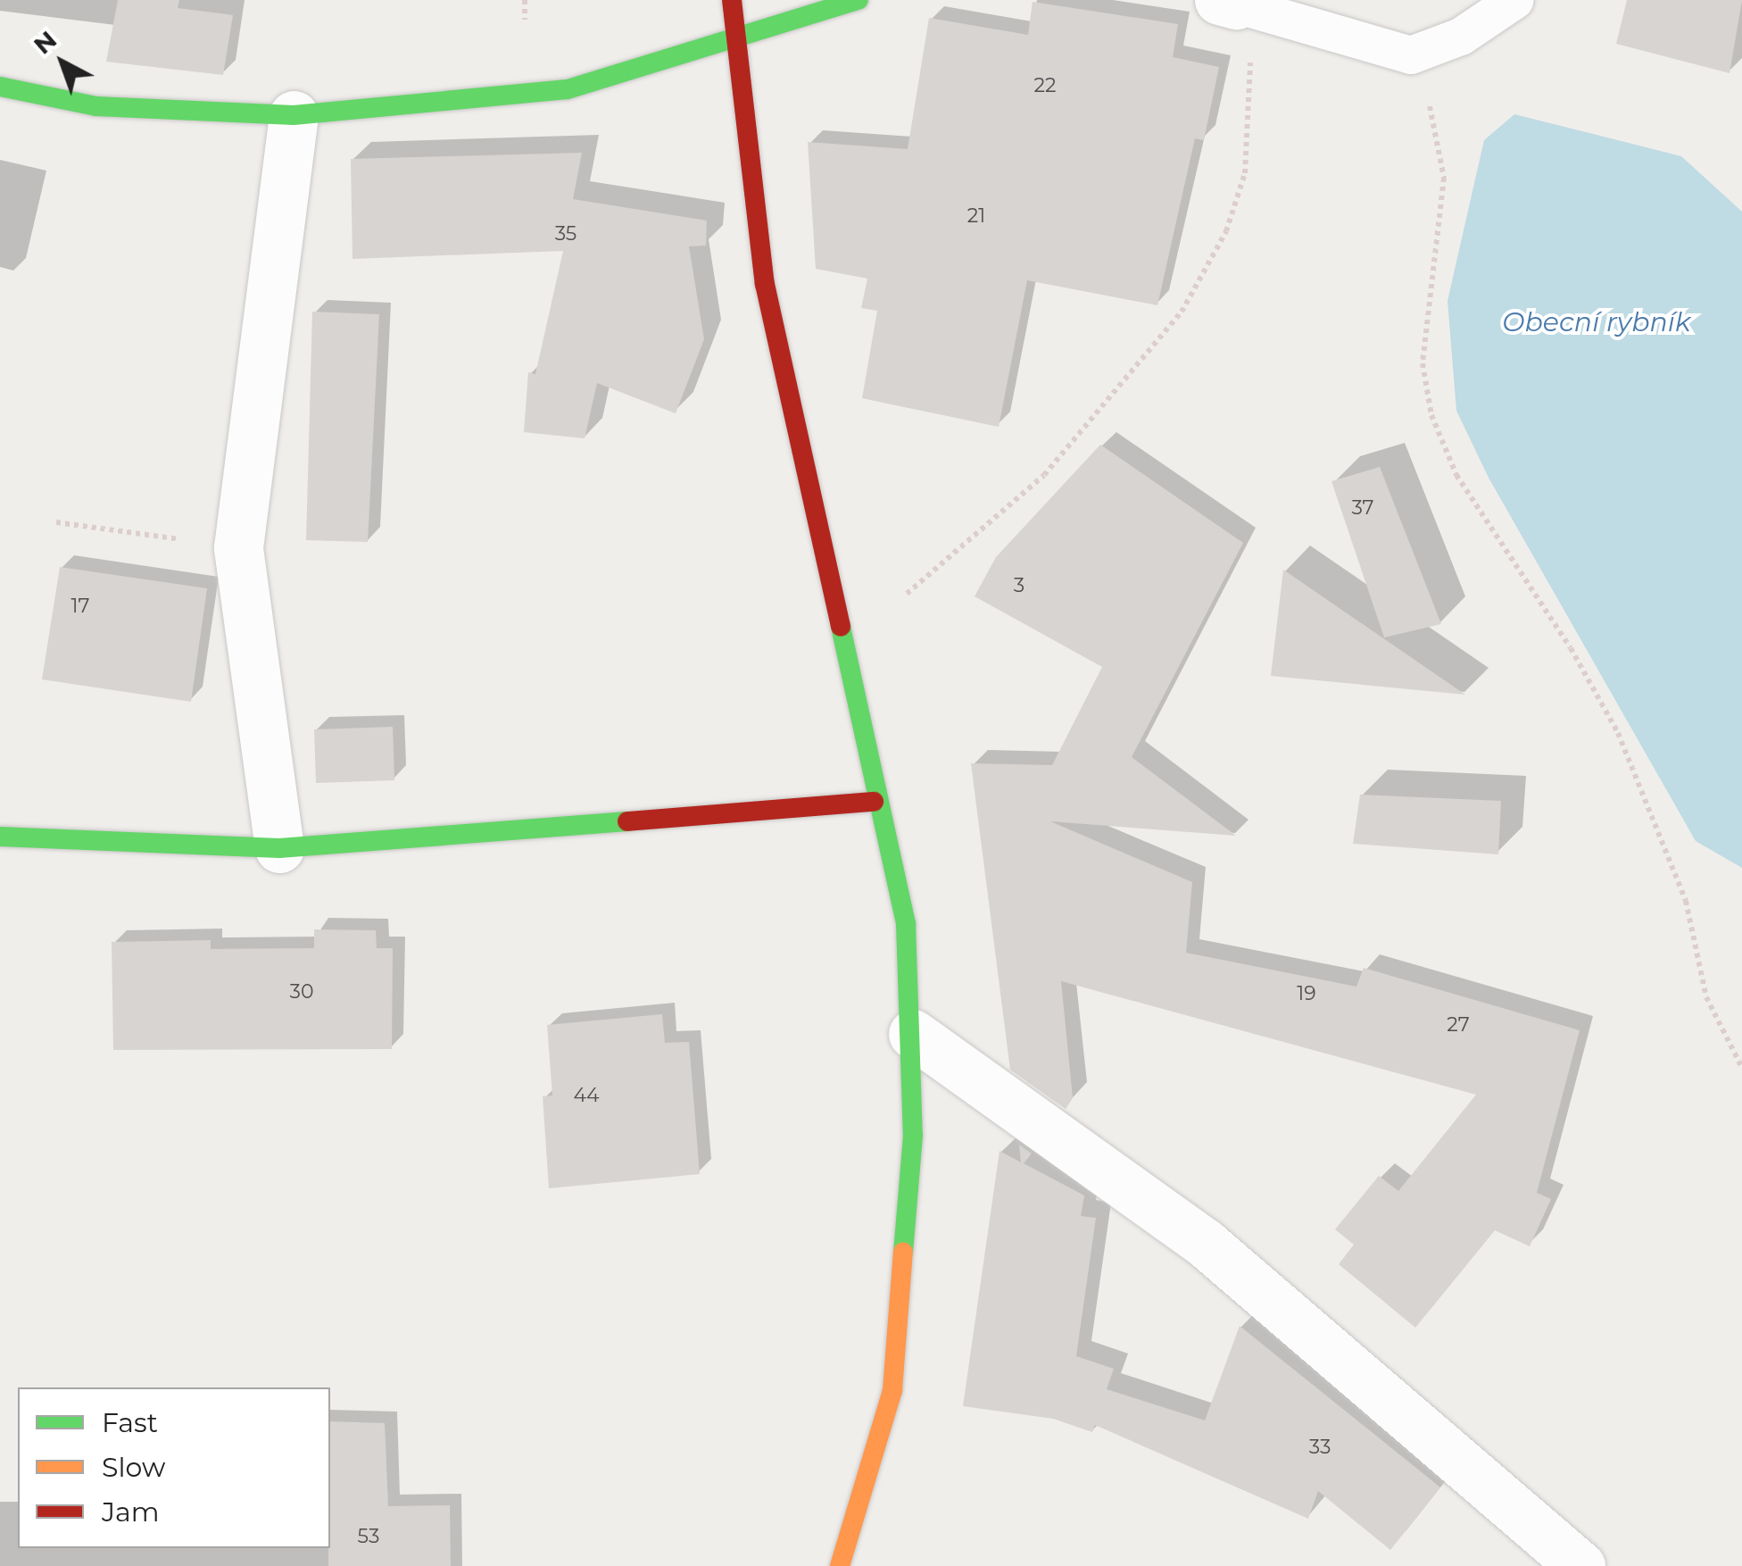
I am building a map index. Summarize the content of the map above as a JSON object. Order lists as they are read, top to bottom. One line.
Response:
{"water":["Obecní rybník"],"house_numbers":["22","21","35","37","3","17","30","19","27","44","33","53"],"legend":["Fast","Slow","Jam"],"north":"top left"}
